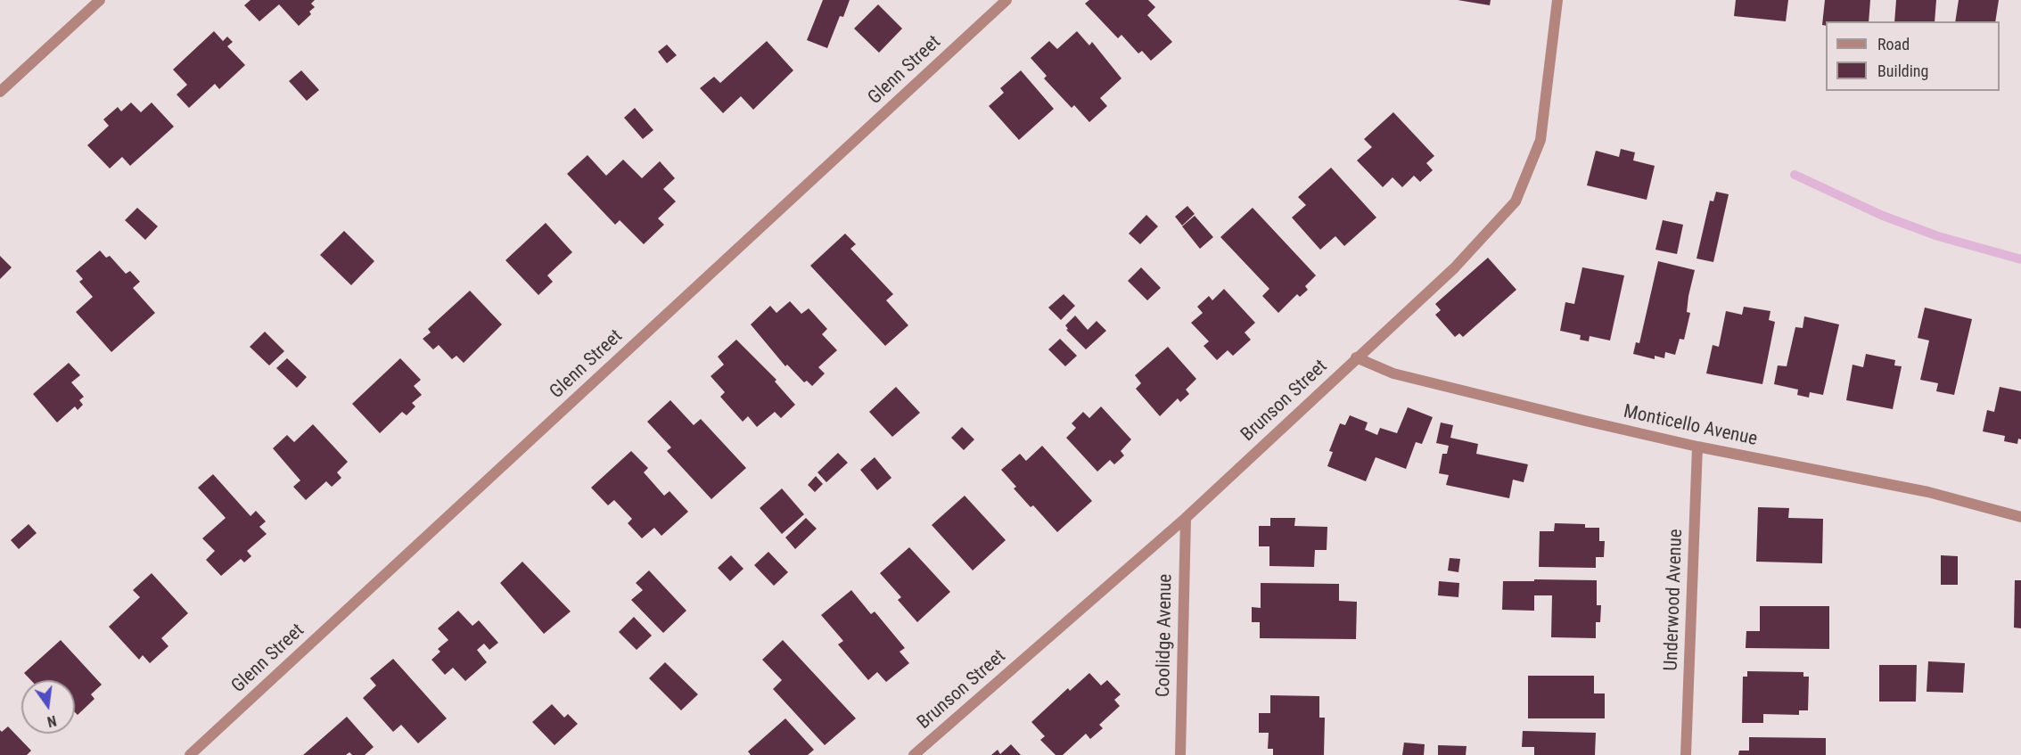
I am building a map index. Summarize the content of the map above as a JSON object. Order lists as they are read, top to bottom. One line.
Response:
{"streets":{"street":["Glenn Street","Brunson Street","Monticello Avenue","Underwood Avenue","Coolidge Avenue"]},"crossings":[["Brunson Street","Monticello Avenue"],["Brunson Street","Coolidge Avenue"],["Monticello Avenue","Underwood Avenue"]],"legend":["Road","Building"],"north":"bottom"}
